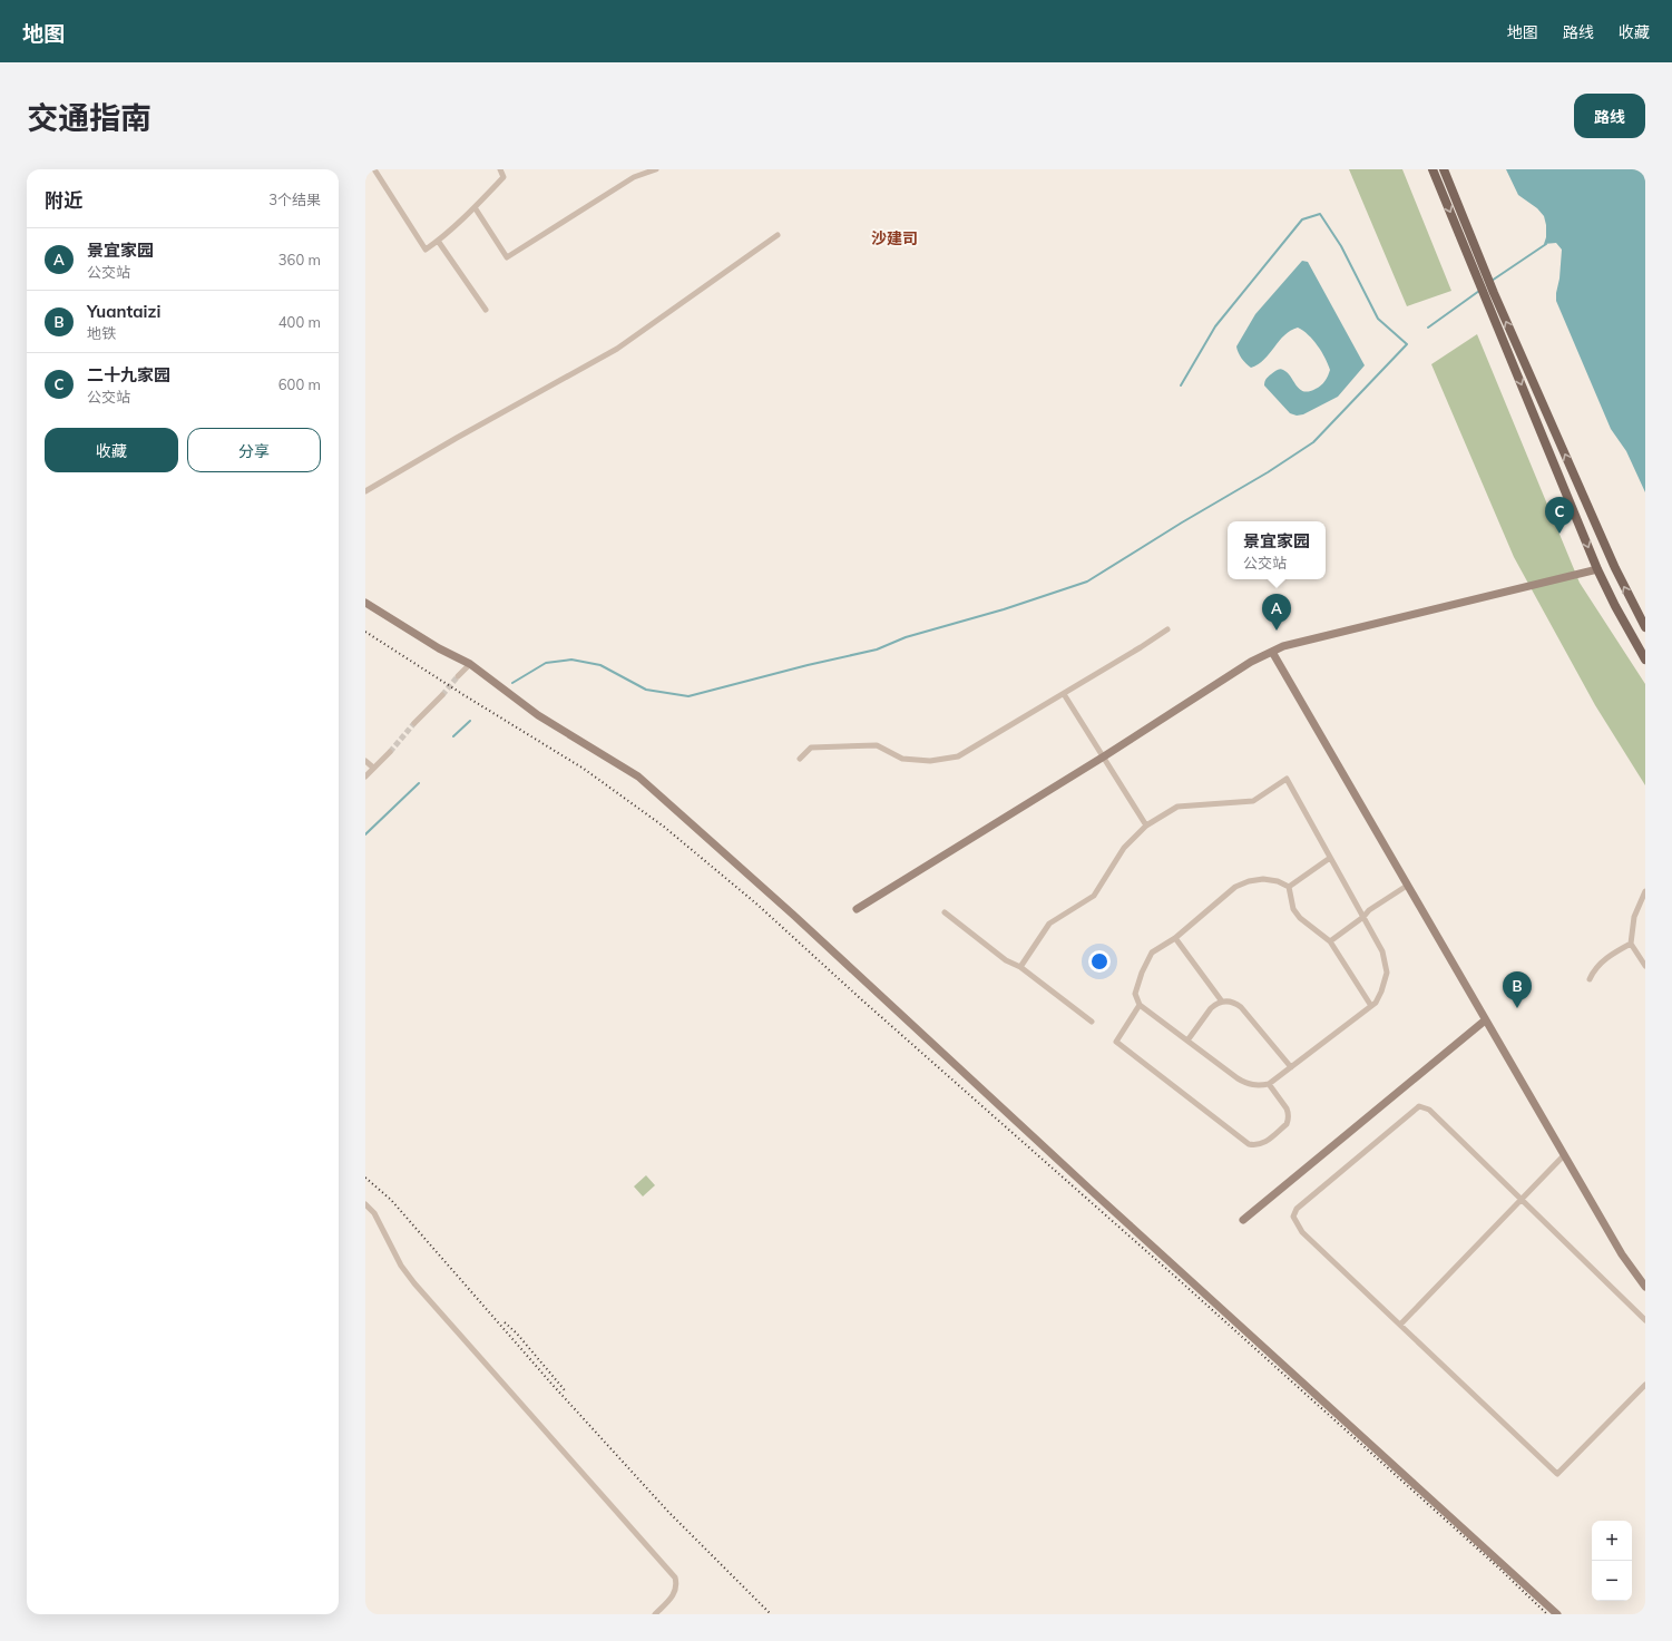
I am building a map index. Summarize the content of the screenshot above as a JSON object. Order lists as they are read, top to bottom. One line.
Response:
{"districts":["沙建司"],"page":{"header":"地图","nav":["地图","路线","收藏"],"title":"交通指南","buttons":["路线",["收藏","分享"]],"heading":["附近","3个结果"],"list":[{"mark":"A","name":"景宜家园","note":"公交站","value":"360 m"},{"mark":"B","name":"Yuantaizi","note":"地铁","value":"400 m"},{"mark":"C","name":"二十九家园","note":"公交站","value":"600 m"}],"pins":["C","A","B"],"popup":["景宜家园","公交站"],"map_buttons":["+","−"]}}
